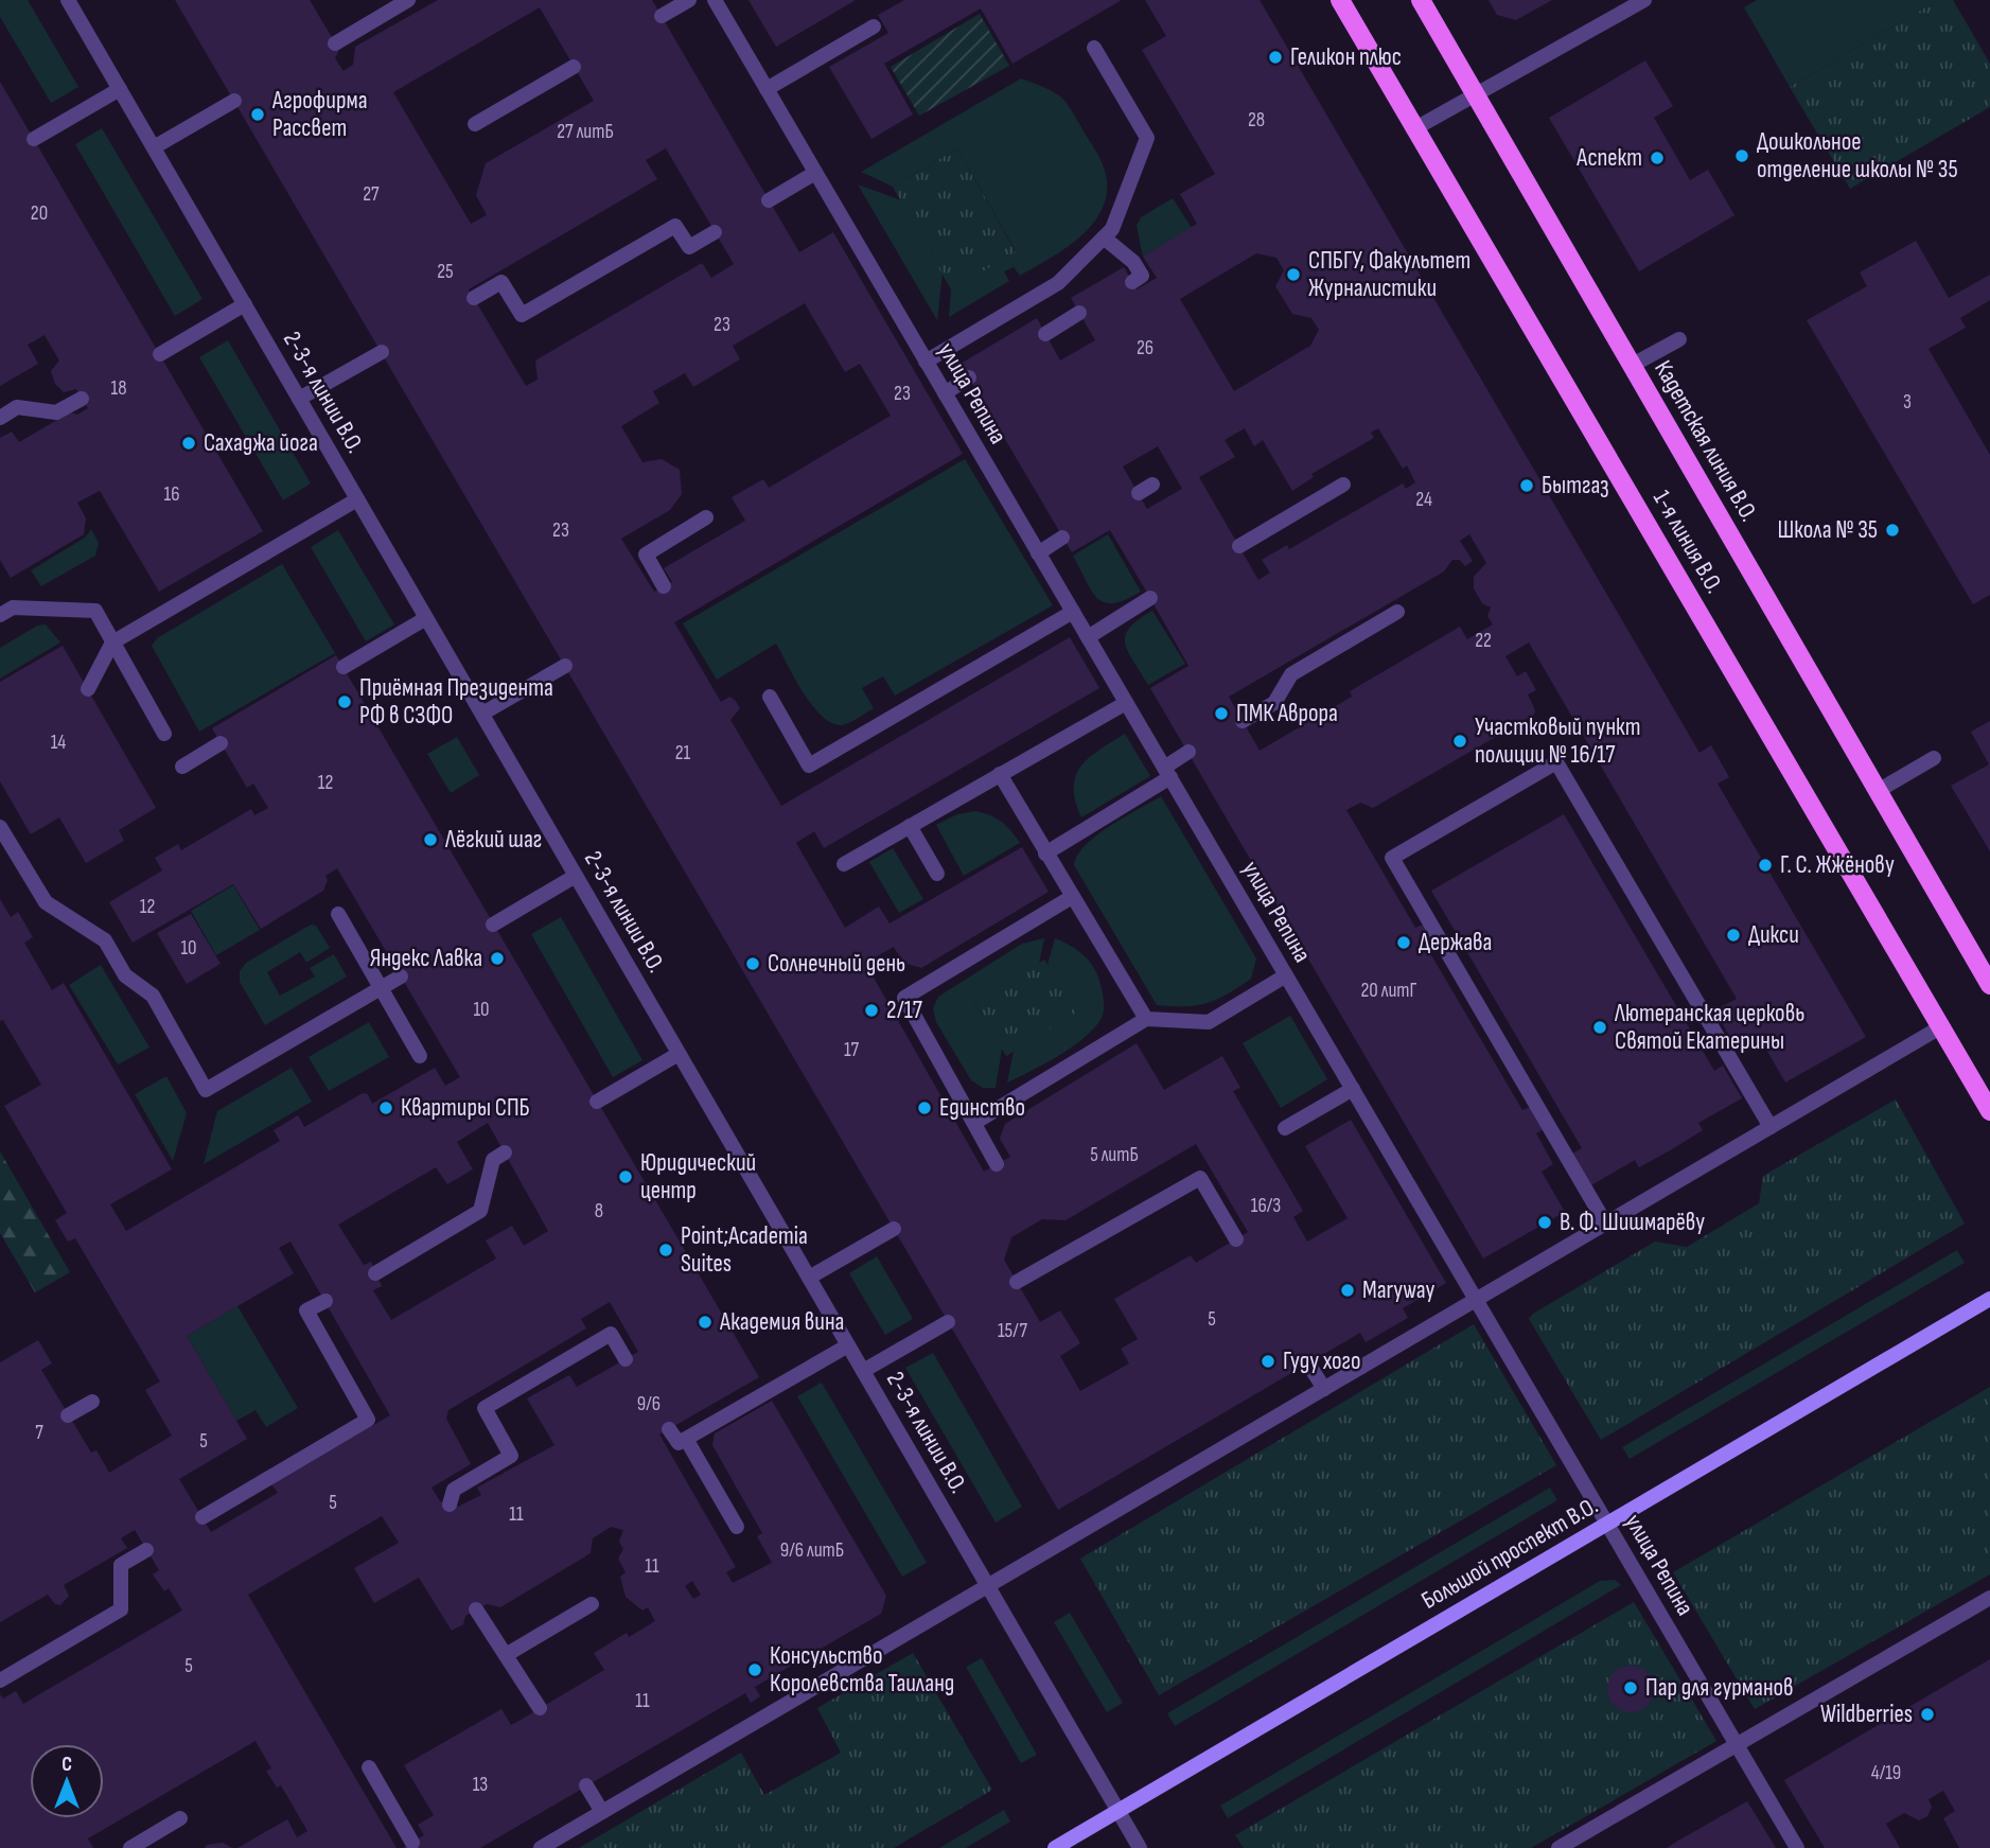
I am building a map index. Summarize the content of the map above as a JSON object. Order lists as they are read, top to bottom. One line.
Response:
{"streets":{"main road":["Кадетская линия В.О.","1-я линия В.О.","Большой проспект В.О."],"street":["2-3-я линии В.О.","улица Репина"]},"crossings":[["2-3-я линии В.О.","Большой проспект В.О."],["улица Репина","Большой проспект В.О."]],"places":["Геликон плюс","Агрофирма Рассвет","Дошкольное отделение школы № 35","Аспект","СПБГУ, Факультет Журналистики","Сахаджа йога","Бытгаз","Школа № 35","Приёмная Президента РФ в СЗФО","ПМК Аврора","Участковый пункт полиции № 16/17","Лёгкий шаг","Г. С. Жжёнову","Дикси","Держава","Яндекс Лавка","Солнечный день","2/17","Лютеранская церковь Святой Екатерины","Квартиры СПБ","Единство","Юридический центр","В. Ф. Шишмарёву","Point;Academia Suites","Maryway","Академия вина","Гуду хого","Консульство Королевства Таиланд","Пар для гурманов","Wildberries"],"house_numbers":["28","27 литБ","27","20","25","23","26","18","23","3","16","24","23","22","14","21","12","12","10","20 литГ","10","17","5 литБ","16/3","8","5","15/7","9/6","7","5","5","11","9/6 литБ","11","5","11","4/19","13"],"north":"top"}
